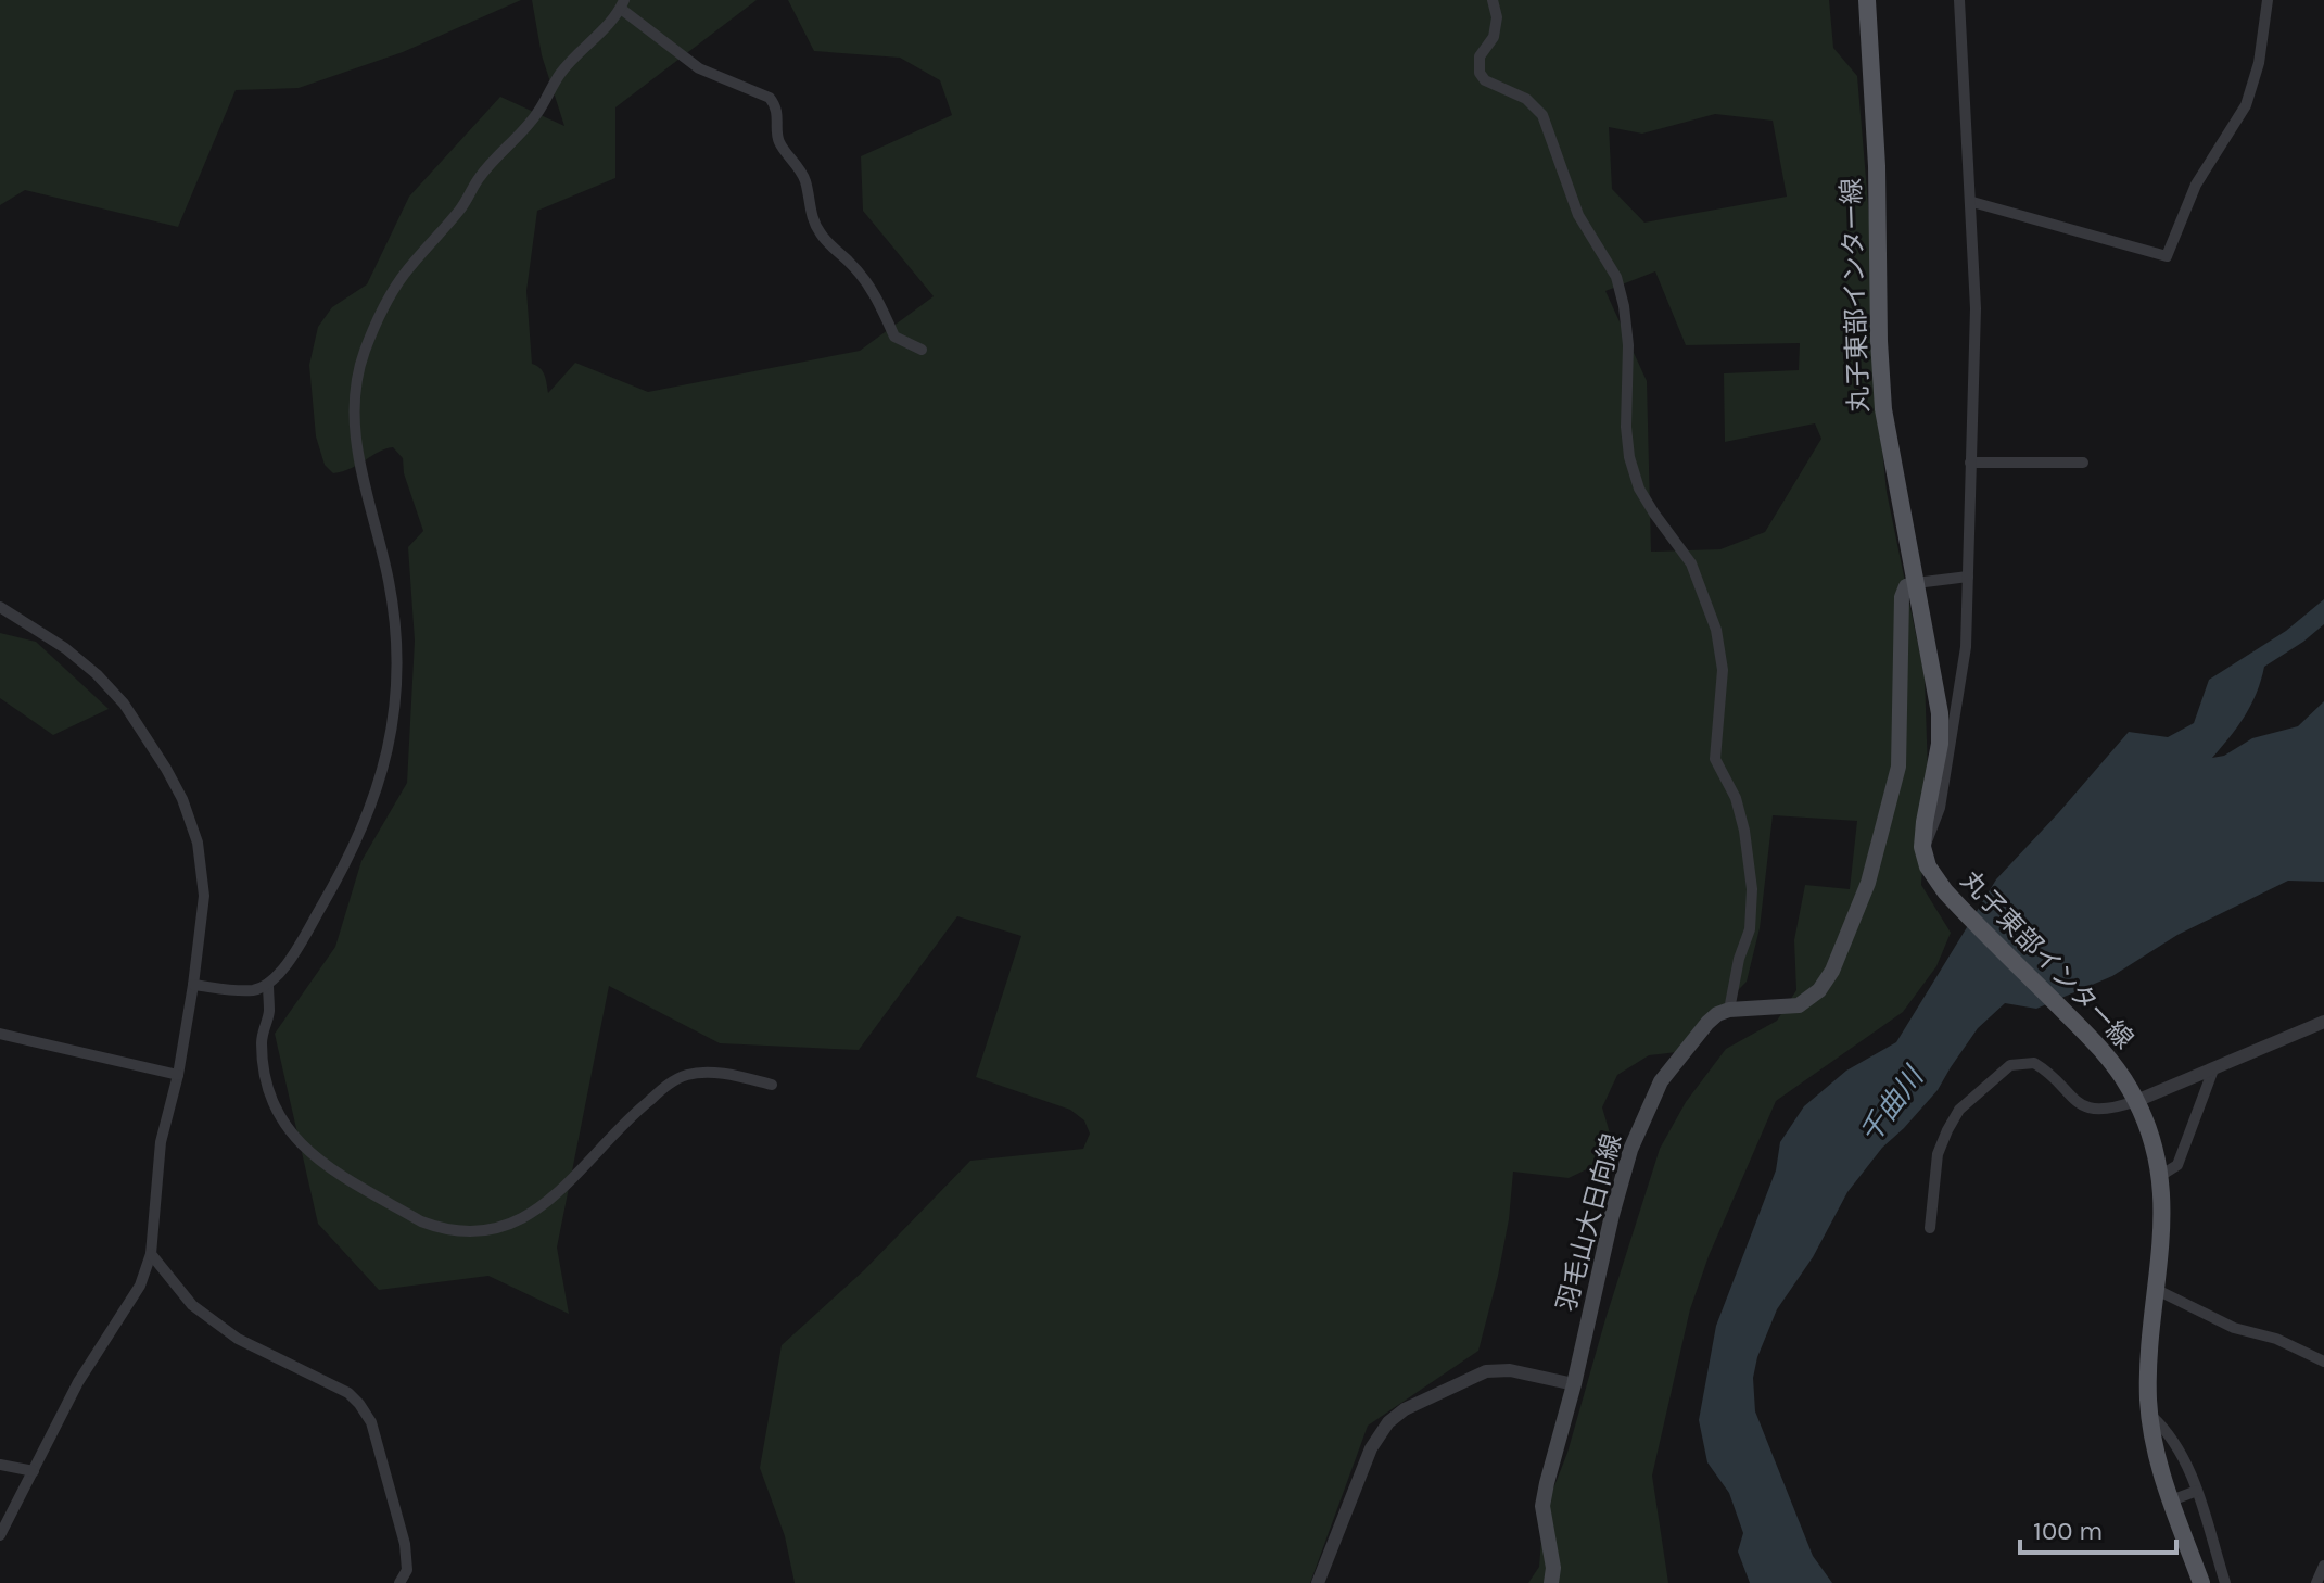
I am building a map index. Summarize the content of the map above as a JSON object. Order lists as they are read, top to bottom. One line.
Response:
{"streets":{"main road":["丸子東部インター線","羽毛山大日向線"]},"water":["千曲川"],"scale_bar":"100 m"}
